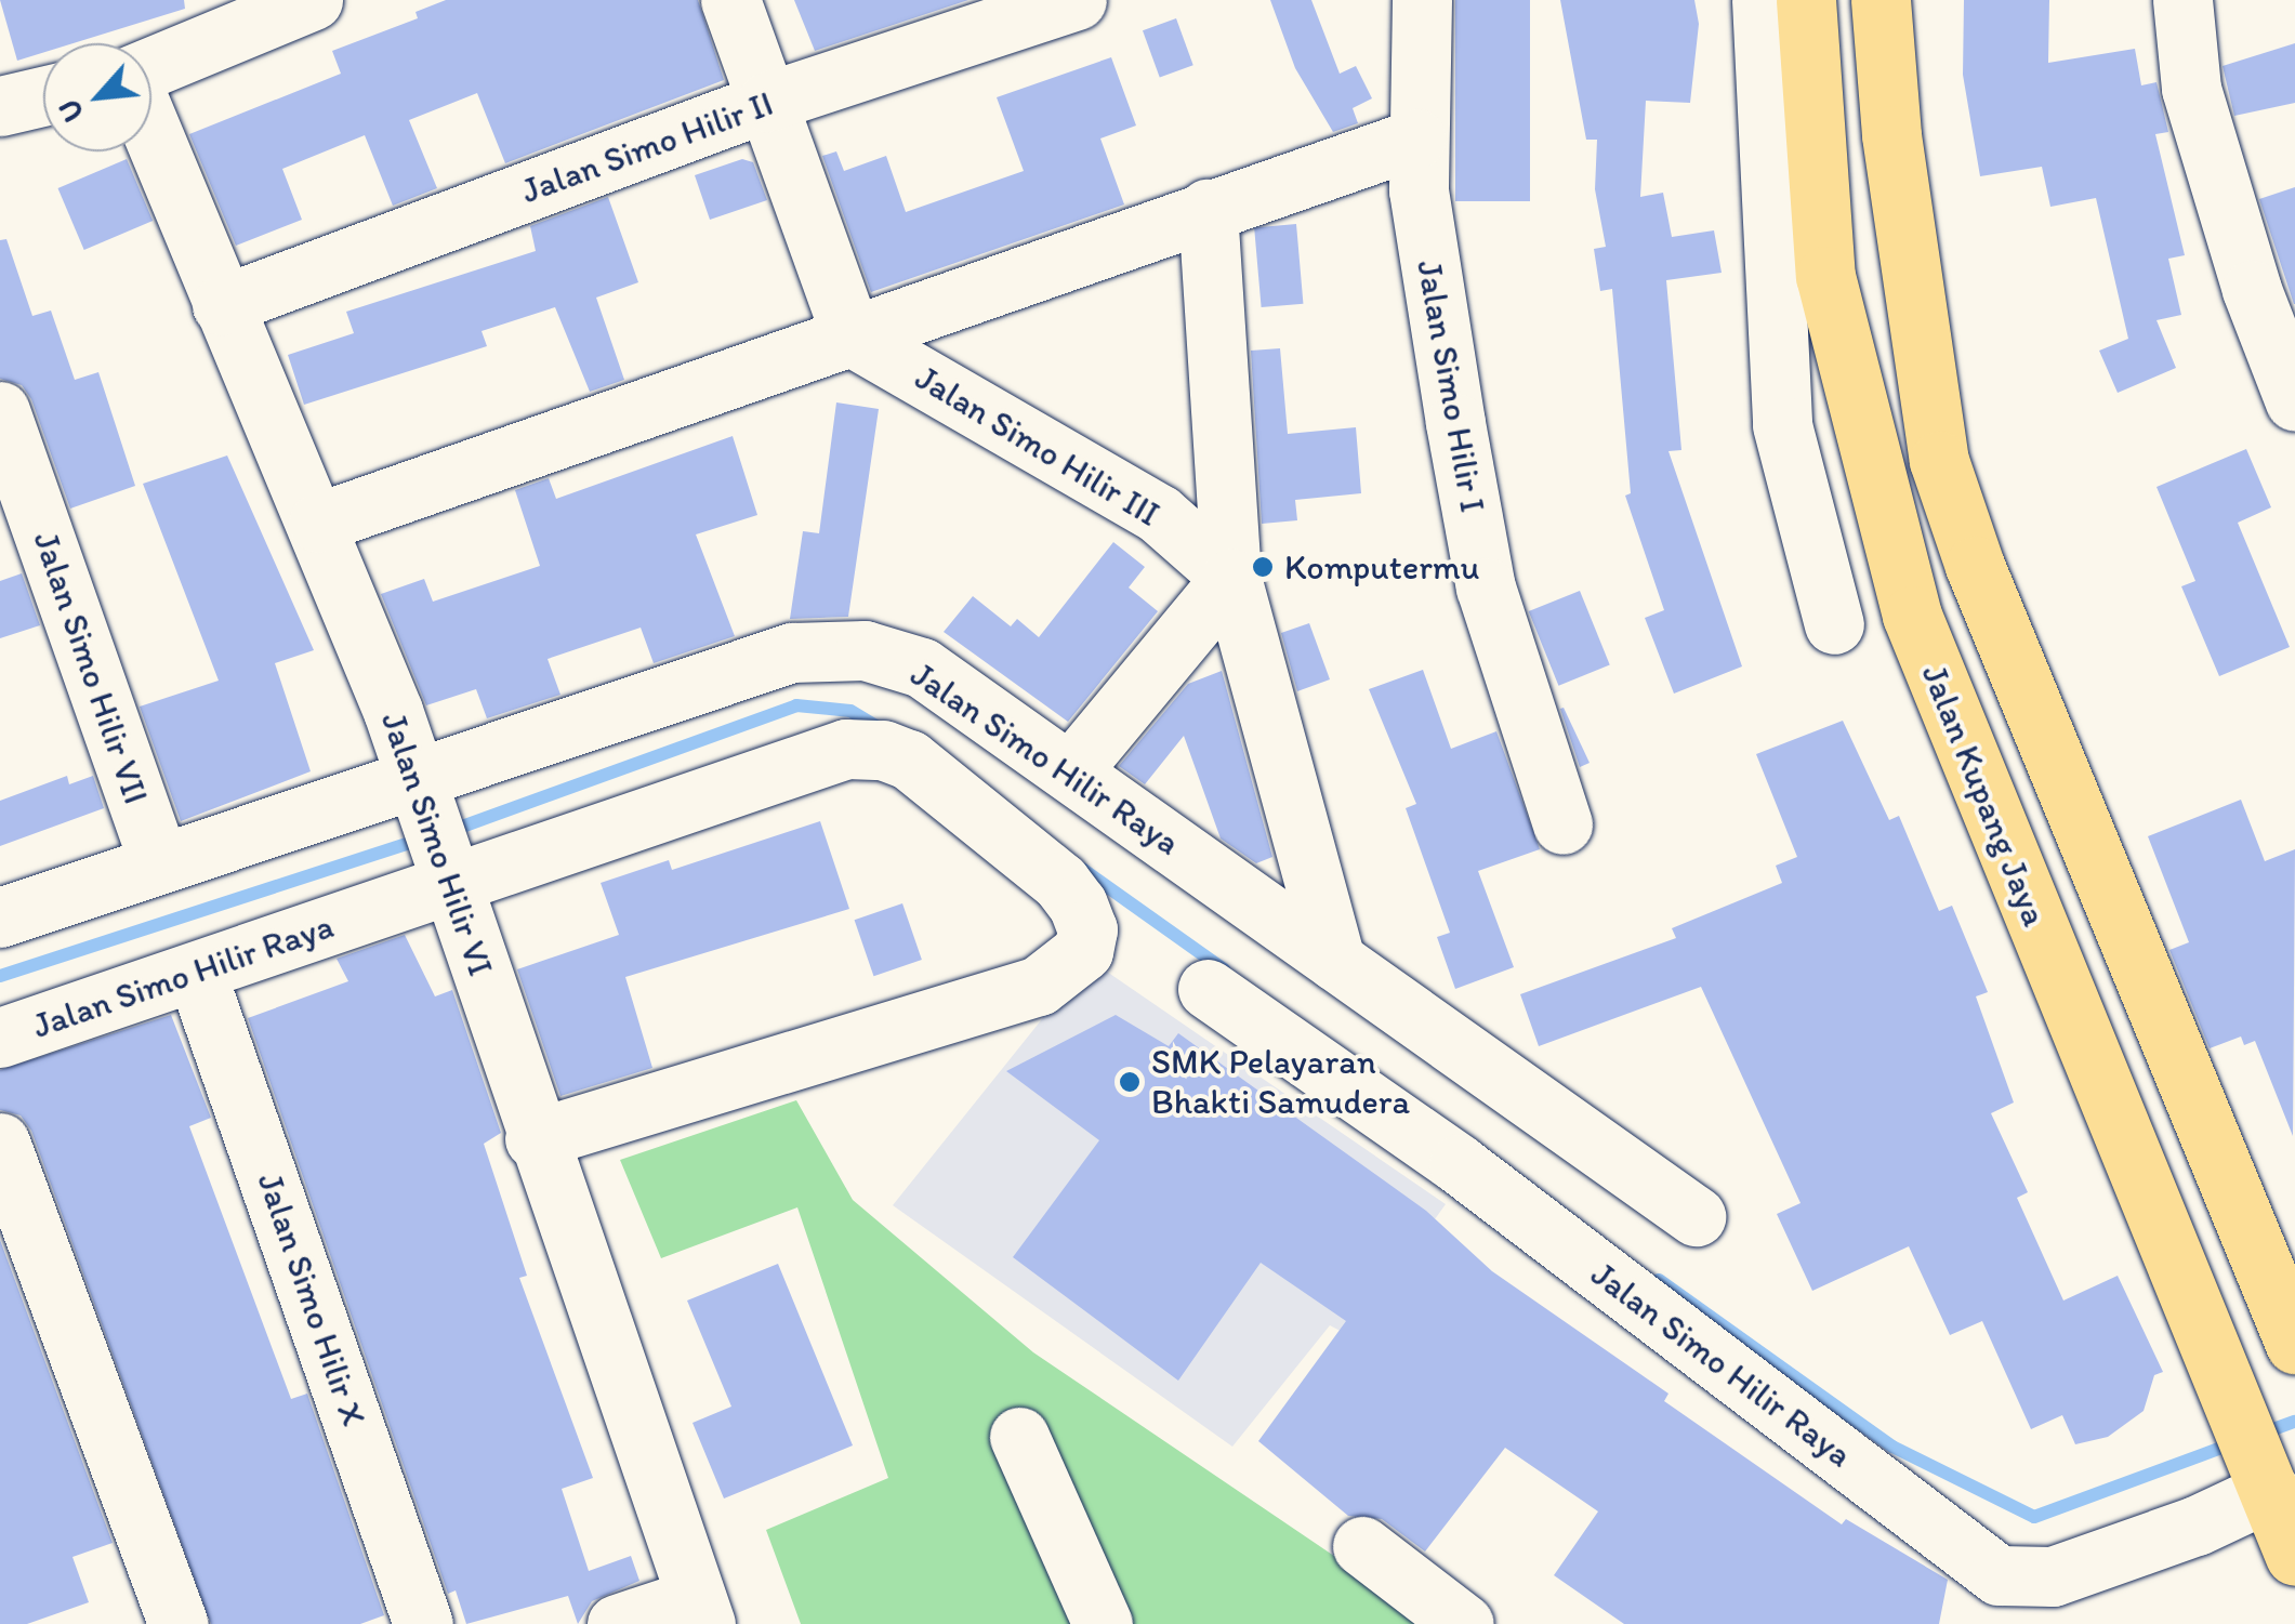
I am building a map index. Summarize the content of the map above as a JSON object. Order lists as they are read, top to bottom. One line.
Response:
{"streets":{"main road":["Jalan Kupang Jaya"],"street":["Jalan Simo Hilir II","Jalan Simo Hilir I","Jalan Simo Hilir III","Jalan Simo Hilir VII","Jalan Simo Hilir Raya","Jalan Simo Hilir VI","Jalan Simo Hilir X"]},"crossings":[["Jalan Simo Hilir II","Jalan Simo Hilir VI"],["Jalan Simo Hilir I","Jalan Simo Hilir III"],["Jalan Simo Hilir III","Jalan Simo Hilir VI"],["Jalan Simo Hilir VII","Jalan Simo Hilir Raya"],["Jalan Simo Hilir Raya","Jalan Kupang Jaya"],["Jalan Simo Hilir Raya","Jalan Simo Hilir VI"],["Jalan Simo Hilir Raya","Jalan Simo Hilir X"]],"places":["Komputermu","SMK Pelayaran Bhakti Samudera"],"north":"bottom left"}
